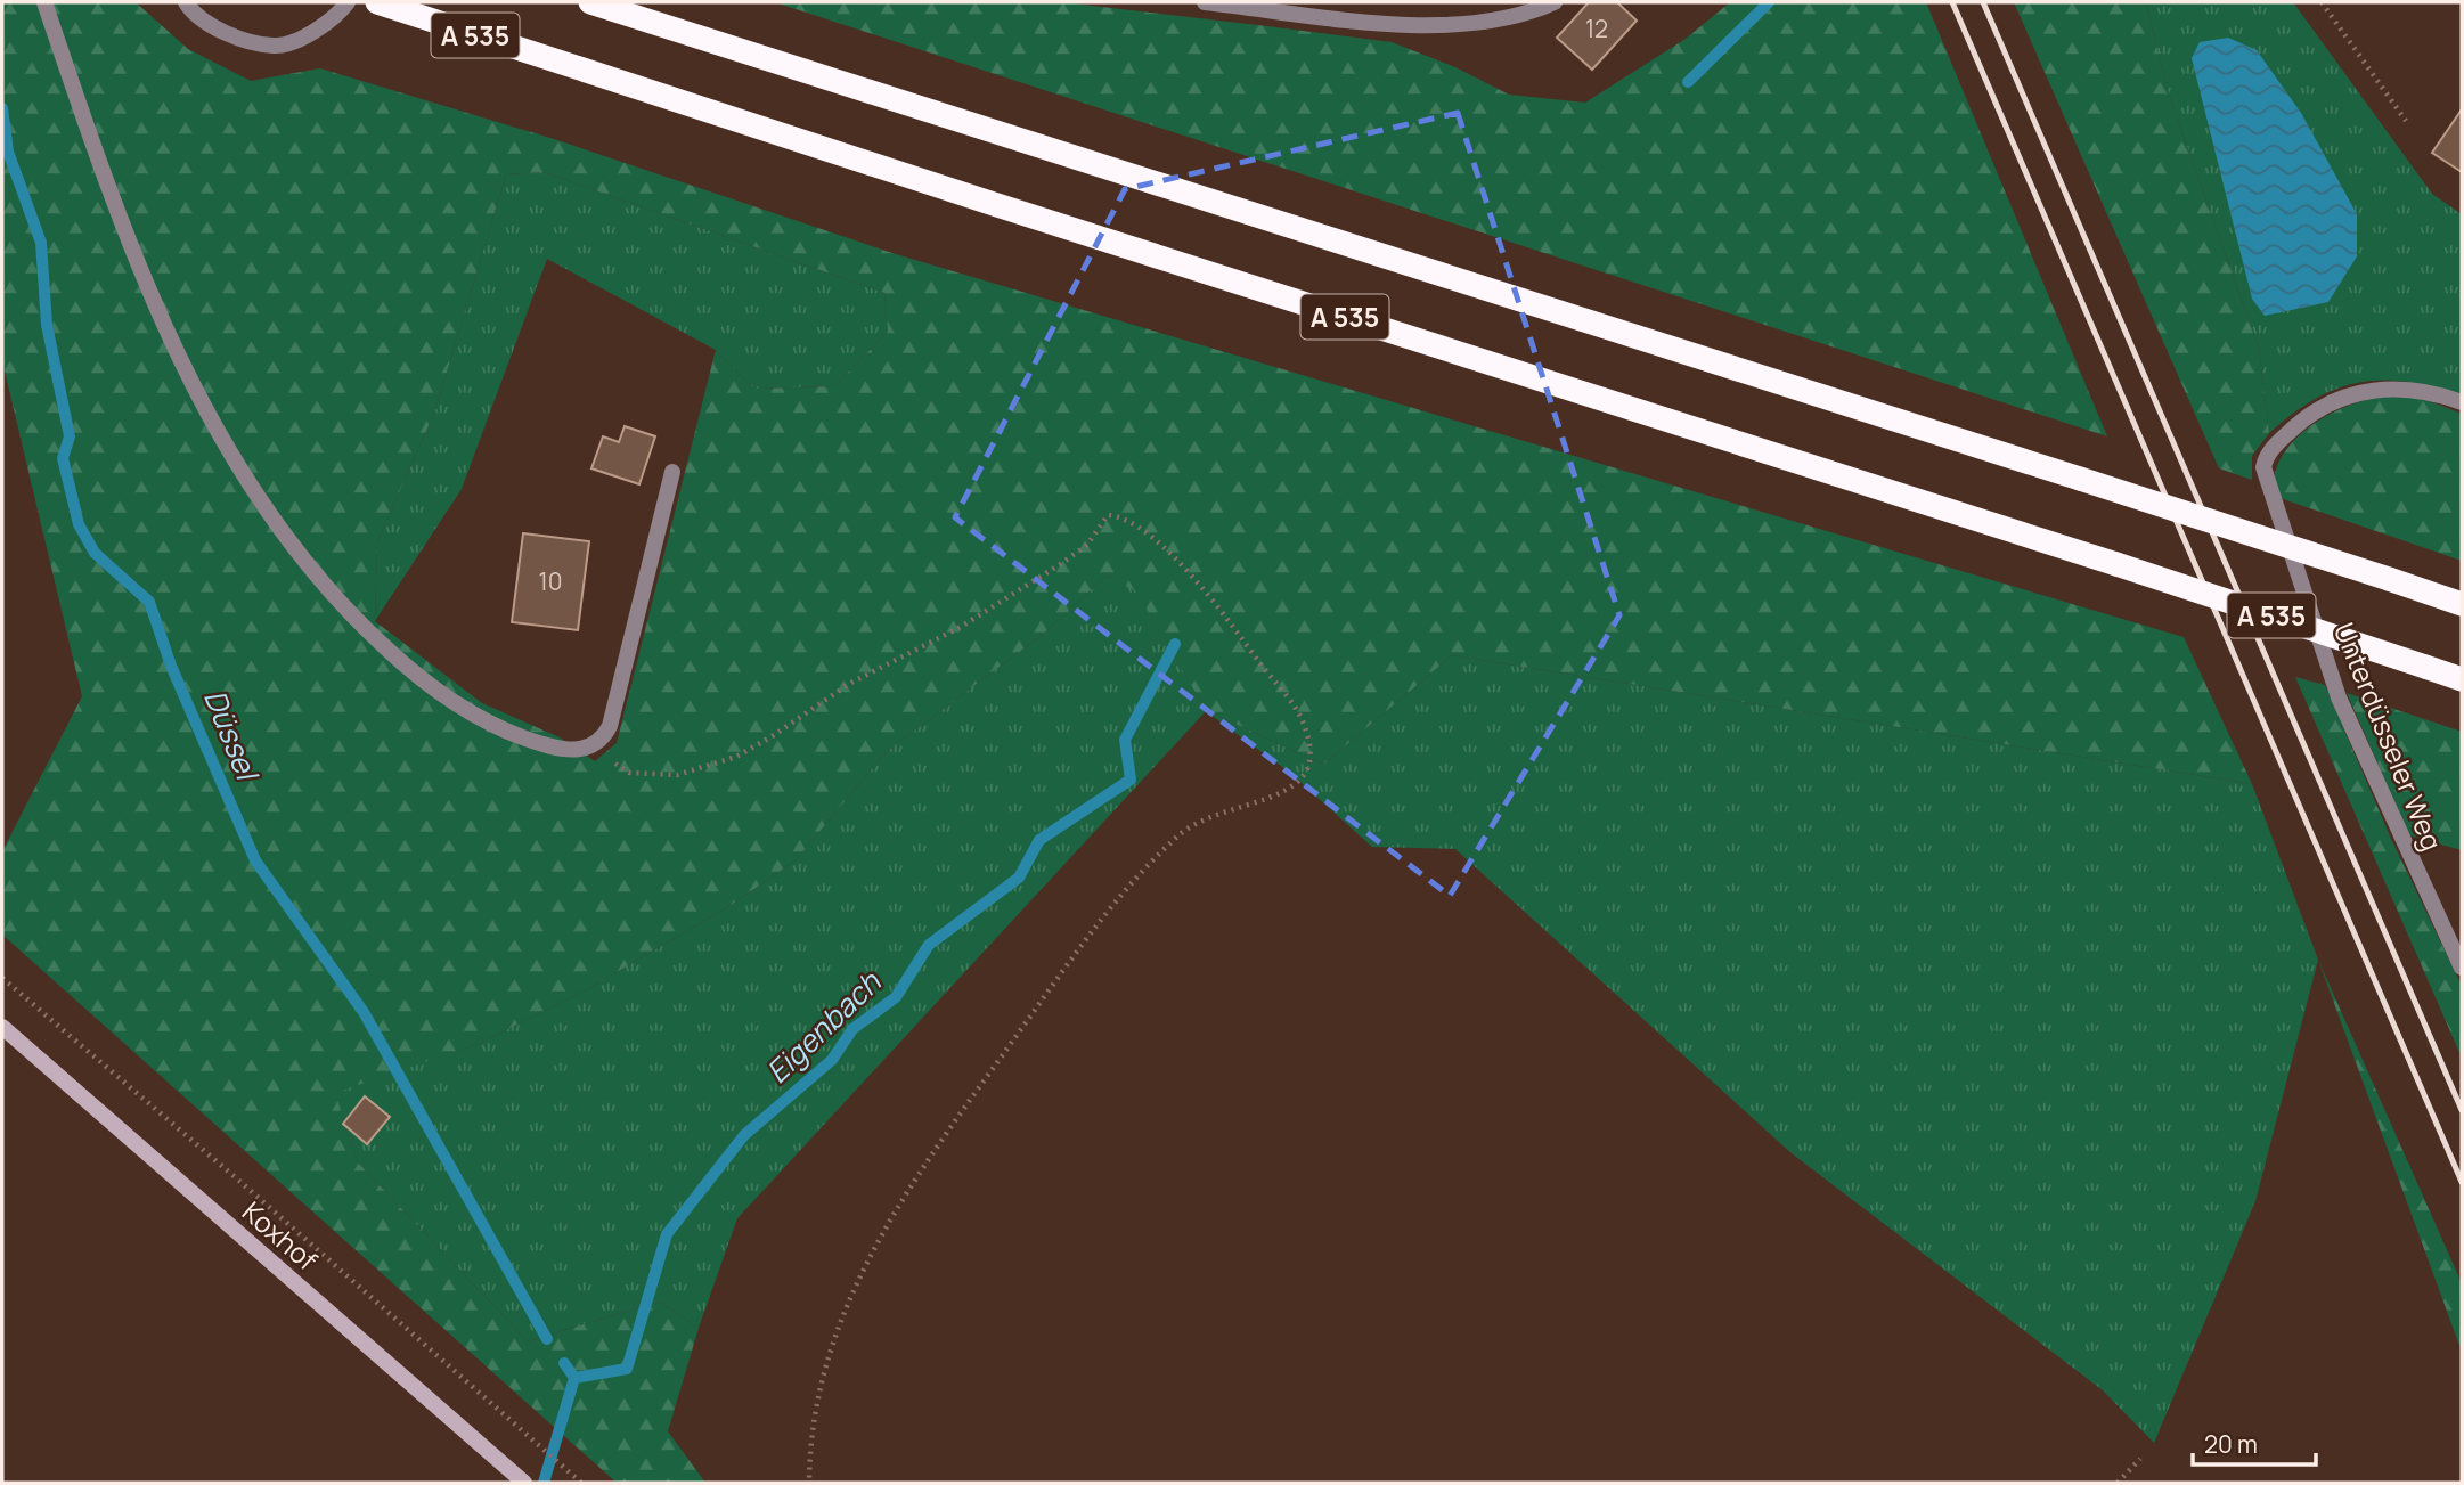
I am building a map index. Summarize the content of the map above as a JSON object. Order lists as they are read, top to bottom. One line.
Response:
{"streets":{"highway":["A 535"],"main road":["Koxhof"],"street":["Unterdüsseler Weg"]},"water":["Düssel","Eigenbach"],"house_numbers":["12","10"],"scale_bar":"20 m"}
